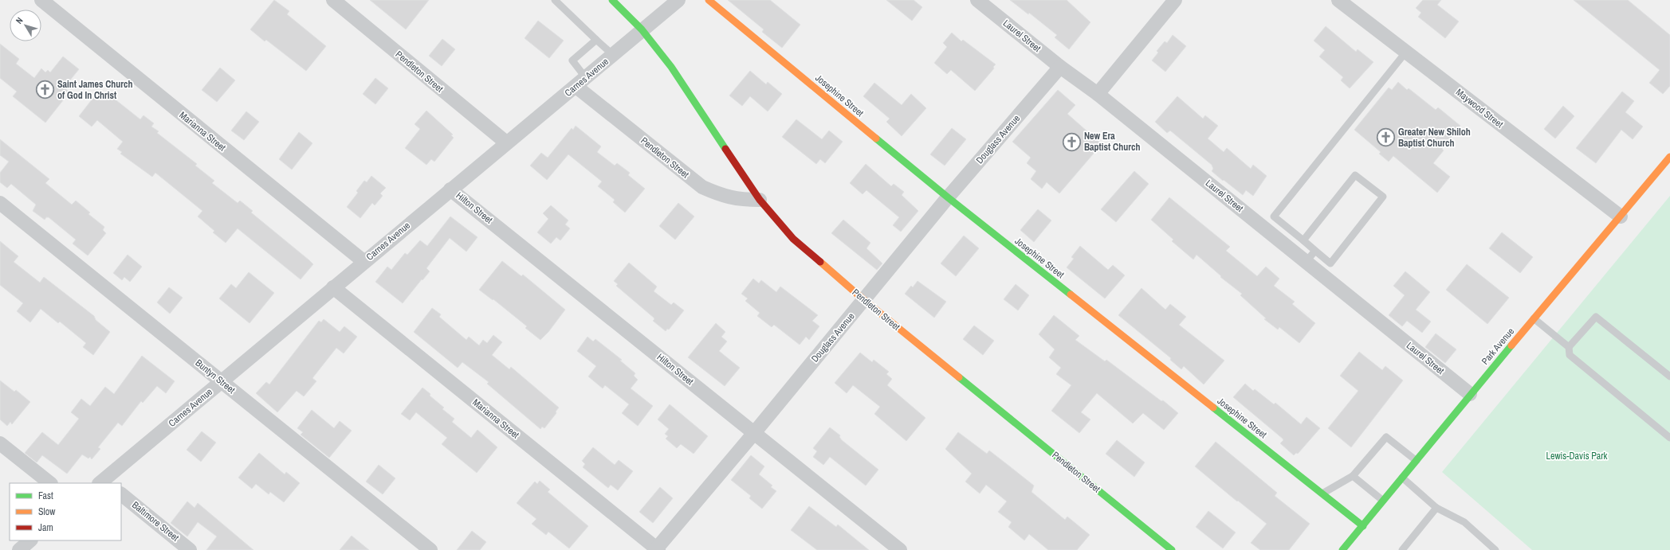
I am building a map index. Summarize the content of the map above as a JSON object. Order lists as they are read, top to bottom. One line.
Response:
{"streets":{"main road":["Pendleton Street","Josephine Street","Park Avenue"],"street":["Laurel Street","Carnes Avenue","Maywood Street","Marianna Street","Douglass Avenue","Hilton Street","Buntyn Street","Baltimore Street"]},"crossings":[["Laurel Street","Douglass Avenue"],["Laurel Street","Park Avenue"],["Pendleton Street","Carnes Avenue"],["Pendleton Street","Douglass Avenue"],["Carnes Avenue","Marianna Street"],["Carnes Avenue","Hilton Street"],["Carnes Avenue","Buntyn Street"],["Josephine Street","Douglass Avenue"],["Josephine Street","Park Avenue"],["Maywood Street","Park Avenue"],["Marianna Street","Douglass Avenue"],["Douglass Avenue","Hilton Street"]],"parks":["Lewis-Davis Park"],"places":{"church":["Saint James Church of God In Christ","Greater New Shiloh Baptist Church","New Era Baptist Church"]},"legend":["Fast","Slow","Jam"],"north":"top left"}
